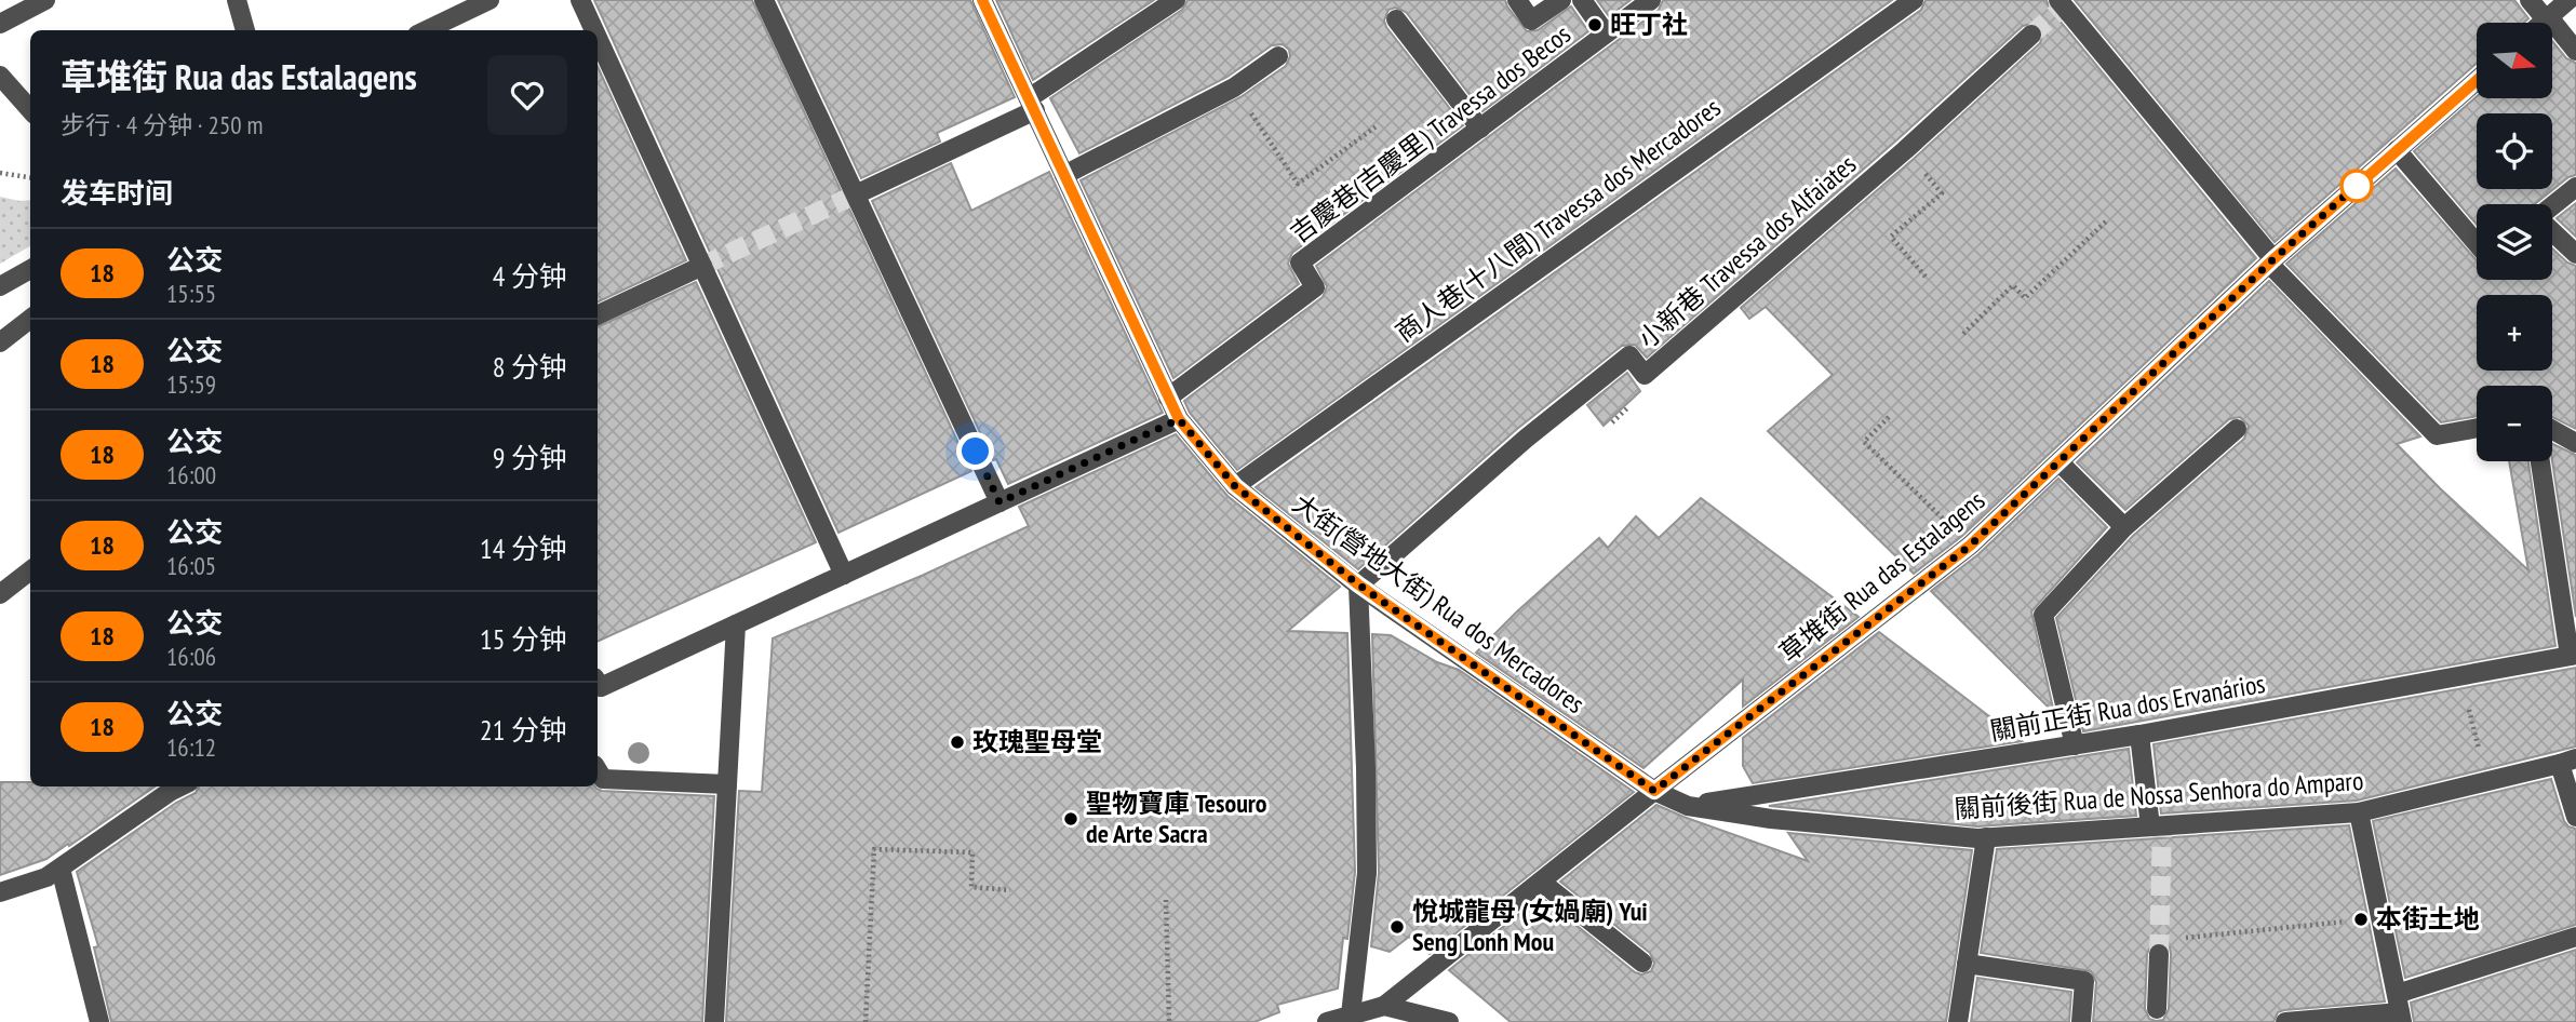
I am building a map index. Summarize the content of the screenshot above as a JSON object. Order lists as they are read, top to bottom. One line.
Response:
{"streets":{"street":["吉慶巷(吉慶里) Travessa dos Becos","商人巷(十八間) Travessa dos Mercadores","小新巷 Travessa dos Alfaiates","草堆街 Rua das Estalagens","大街(營地大街) Rua dos Mercadores","關前正街 Rua dos Ervanários","關前後街 Rua de Nossa Senhora do Amparo"]},"crossings":[["吉慶巷(吉慶里) Travessa dos Becos","大街(營地大街) Rua dos Mercadores"],["商人巷(十八間) Travessa dos Mercadores","大街(營地大街) Rua dos Mercadores"],["小新巷 Travessa dos Alfaiates","大街(營地大街) Rua dos Mercadores"],["草堆街 Rua das Estalagens","大街(營地大街) Rua dos Mercadores"],["草堆街 Rua das Estalagens","關前後街 Rua de Nossa Senhora do Amparo"],["大街(營地大街) Rua dos Mercadores","關前後街 Rua de Nossa Senhora do Amparo"],["關前正街 Rua dos Ervanários","關前後街 Rua de Nossa Senhora do Amparo"]],"places":["旺丁社","玫瑰聖母堂","聖物寶庫 Tesouro de Arte Sacra","本街土地","悅城龍母 (女媧廟) Yui Seng Lonh Mou"],"lines":["bus line 18"],"north":"right","page":{"map_buttons":["+","−"],"heading":[["草堆街 Rua das Estalagens","步行 · 4 分钟 · 250 m"],"发车时间"],"list":[{"mark":"18","name":"公交","note":"15:55","value":"4 分钟"},{"mark":"18","name":"公交","note":"15:59","value":"8 分钟"},{"mark":"18","name":"公交","note":"16:00","value":"9 分钟"},{"mark":"18","name":"公交","note":"16:05","value":"14 分钟"},{"mark":"18","name":"公交","note":"16:06","value":"15 分钟"},{"mark":"18","name":"公交","note":"16:12","value":"21 分钟"}]}}
